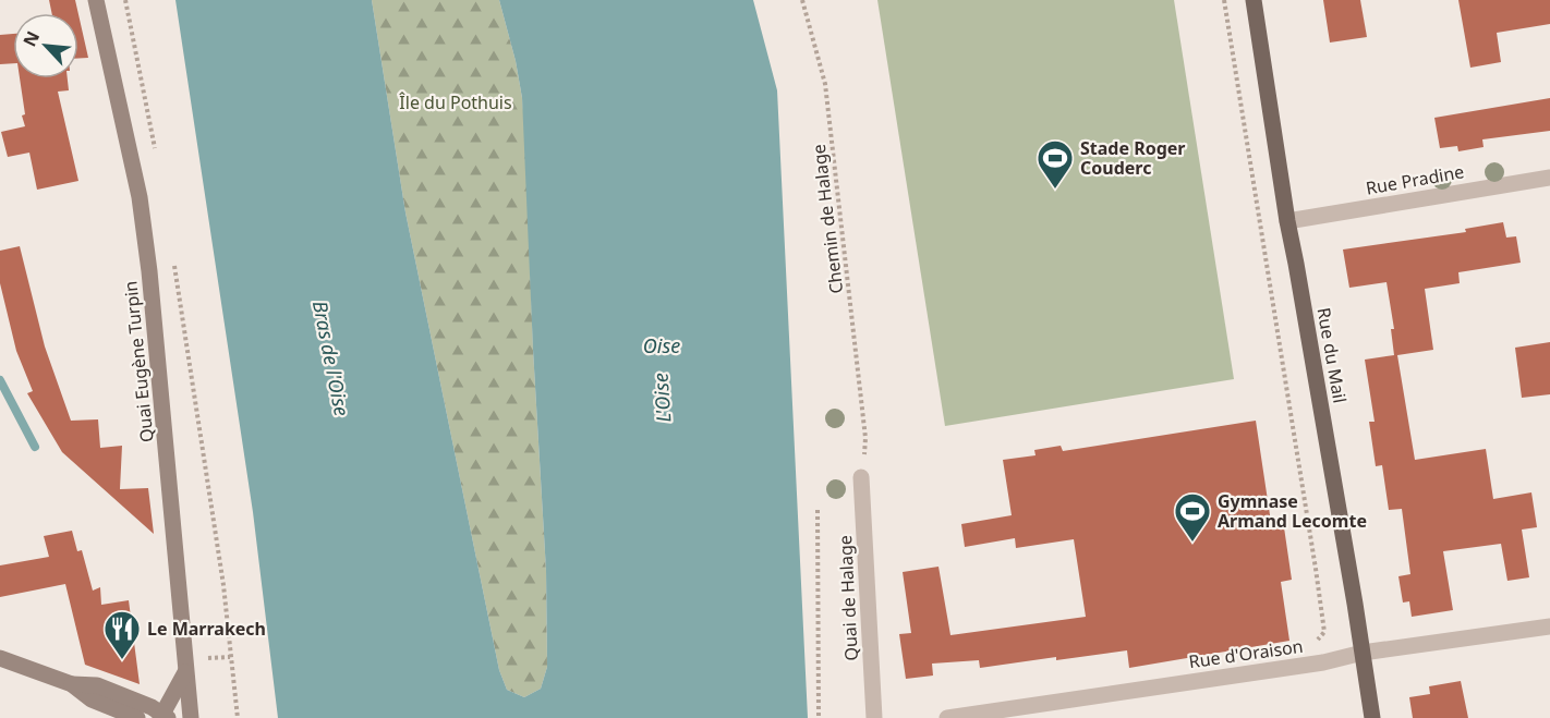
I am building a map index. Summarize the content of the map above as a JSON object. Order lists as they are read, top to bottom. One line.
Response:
{"streets":{"main road":["Rue du Mail","Quai Eugène Turpin"],"street":["Rue Pradine","Quai de Halage","Rue d'Oraison"],"path":["Chemin de Halage"]},"crossings":[["Rue Pradine","Rue du Mail"],["Rue du Mail","Rue d'Oraison"]],"water":["Oise","Bras de l'Oise","L'Oise"],"parks":["Île du Pothuis"],"places":{"sports":["Stade Roger Couderc","Gymnase Armand Lecomte"],"restaurant":["Le Marrakech"]},"north":"top left"}
